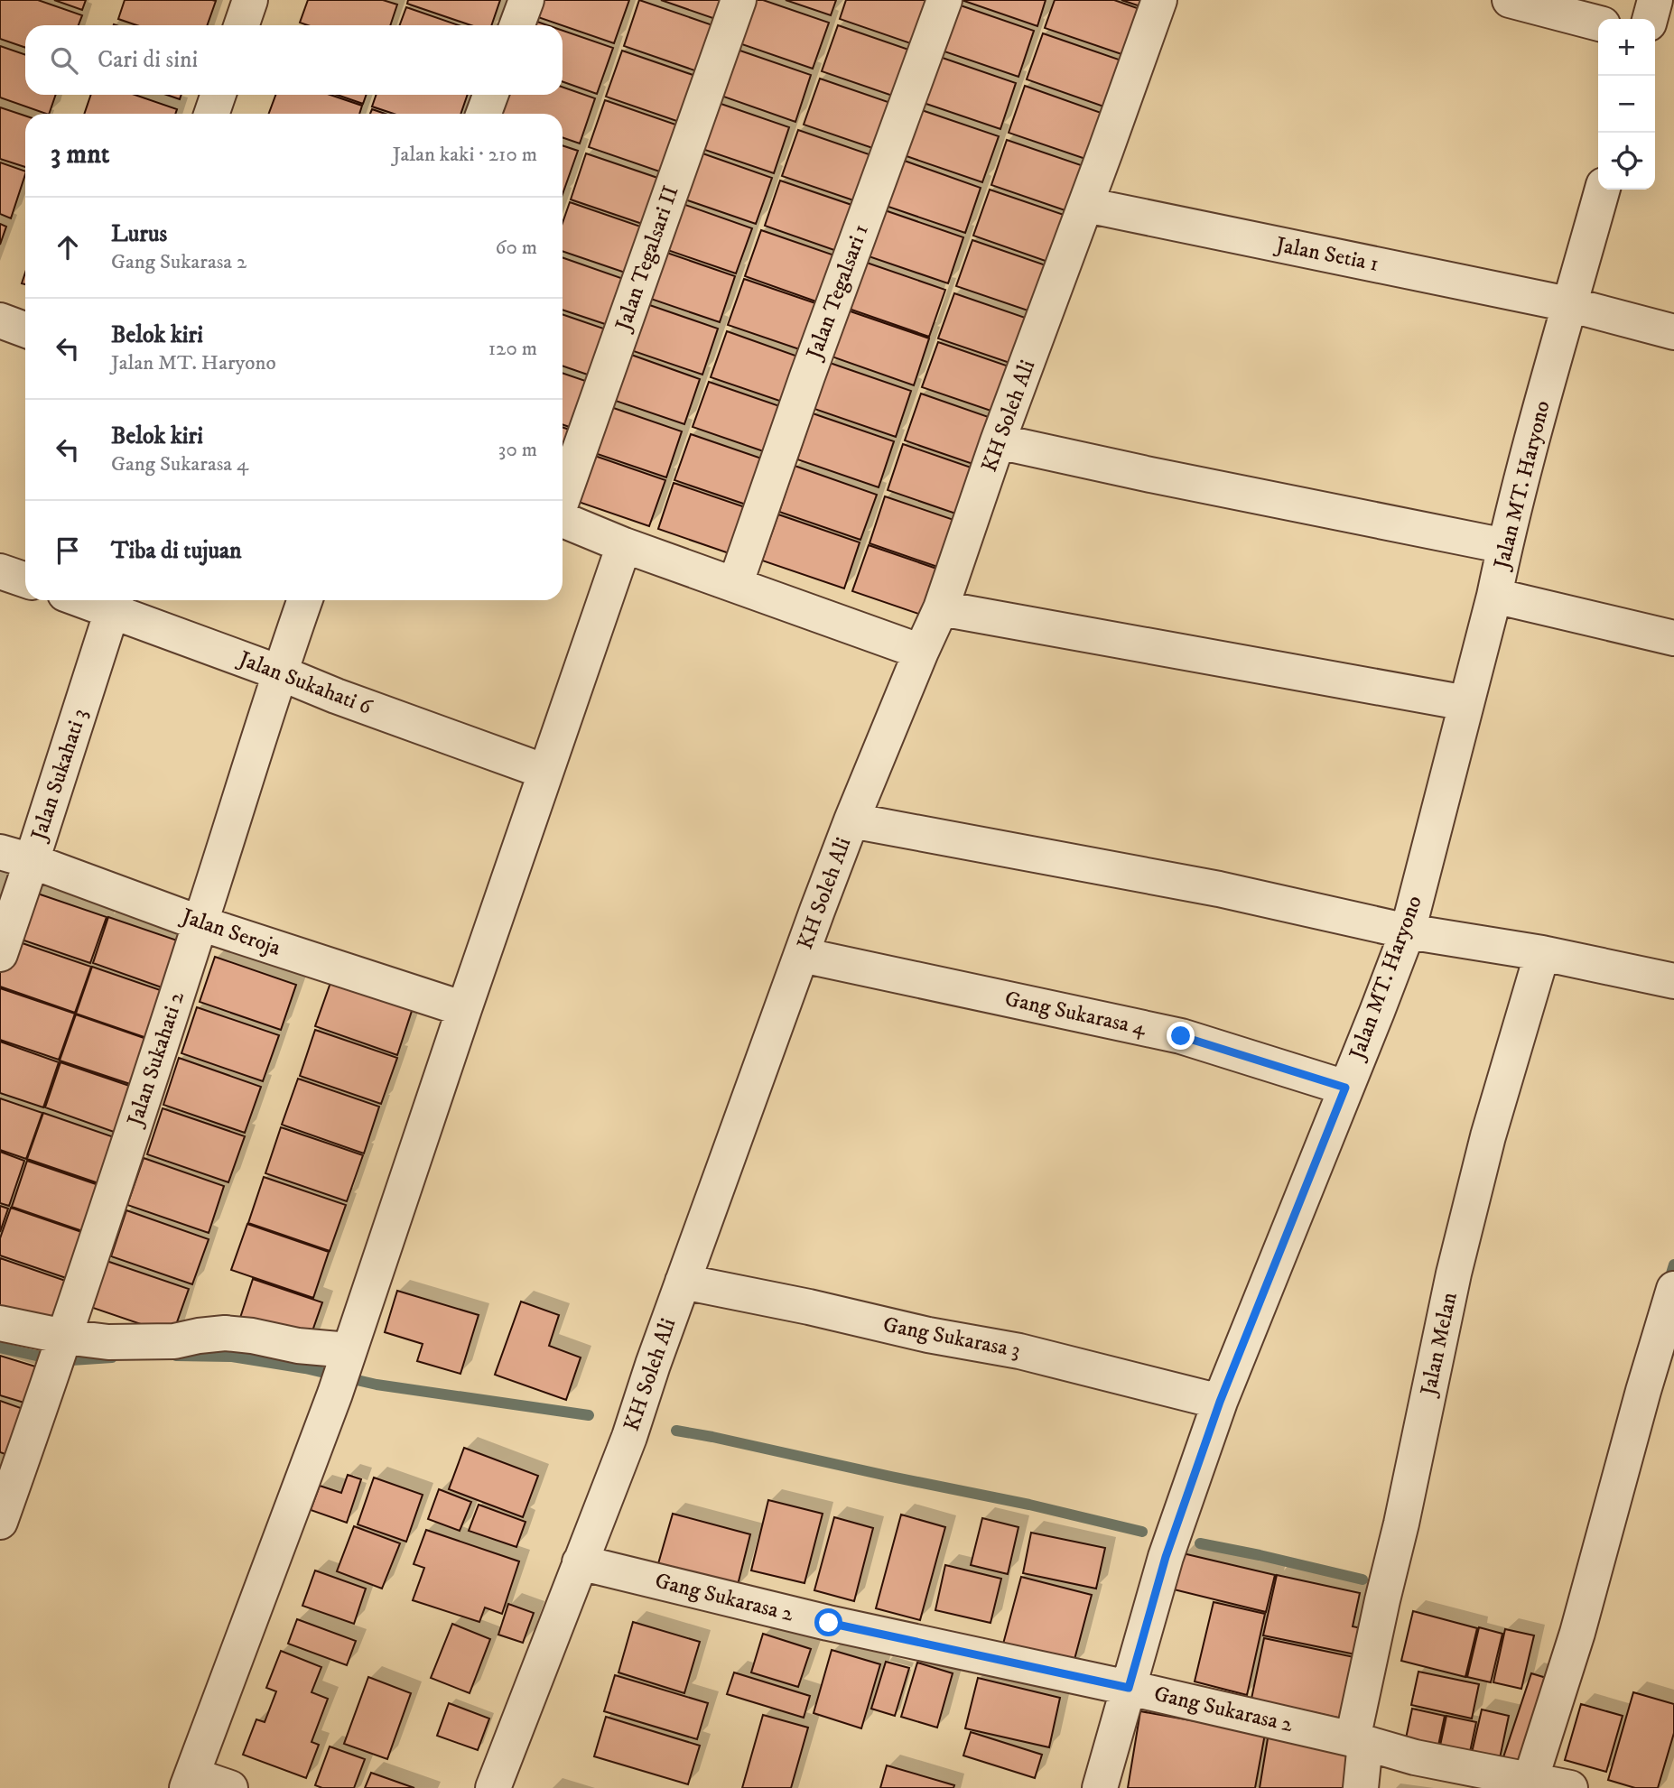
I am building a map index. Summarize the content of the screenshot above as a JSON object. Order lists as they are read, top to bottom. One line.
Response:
{"streets":{"street":["Jalan Setia 1","Jalan Tegalsari II","Jalan Tegalsari 1","KH Soleh Ali","Jalan MT. Haryono","Jalan Sukahati 6","Jalan Sukahati 3","Jalan Seroja","Gang Sukarasa 4","Jalan Sukahati 2","Gang Sukarasa 3","Jalan Melan","Gang Sukarasa 2"]},"crossings":[["Jalan Setia 1","KH Soleh Ali"],["Jalan Setia 1","Jalan MT. Haryono"],["KH Soleh Ali","Gang Sukarasa 4"],["KH Soleh Ali","Gang Sukarasa 3"],["KH Soleh Ali","Gang Sukarasa 2"],["Jalan MT. Haryono","Gang Sukarasa 4"],["Jalan MT. Haryono","Gang Sukarasa 3"],["Jalan MT. Haryono","Gang Sukarasa 2"],["Jalan Sukahati 6","Jalan Sukahati 3"],["Jalan Sukahati 6","Jalan Sukahati 2"],["Jalan Sukahati 3","Jalan Seroja"],["Jalan Seroja","Jalan Sukahati 2"],["Jalan Melan","Gang Sukarasa 2"]],"page":{"map_buttons":["+","−"],"search":"Cari di sini","heading":["3 mnt","Jalan kaki · 210 m"],"list":[["Lurus","Gang Sukarasa 2","60 m"],["Belok kiri","Jalan MT. Haryono","120 m"],["Belok kiri","Gang Sukarasa 4","30 m"],"Tiba di tujuan"]}}
